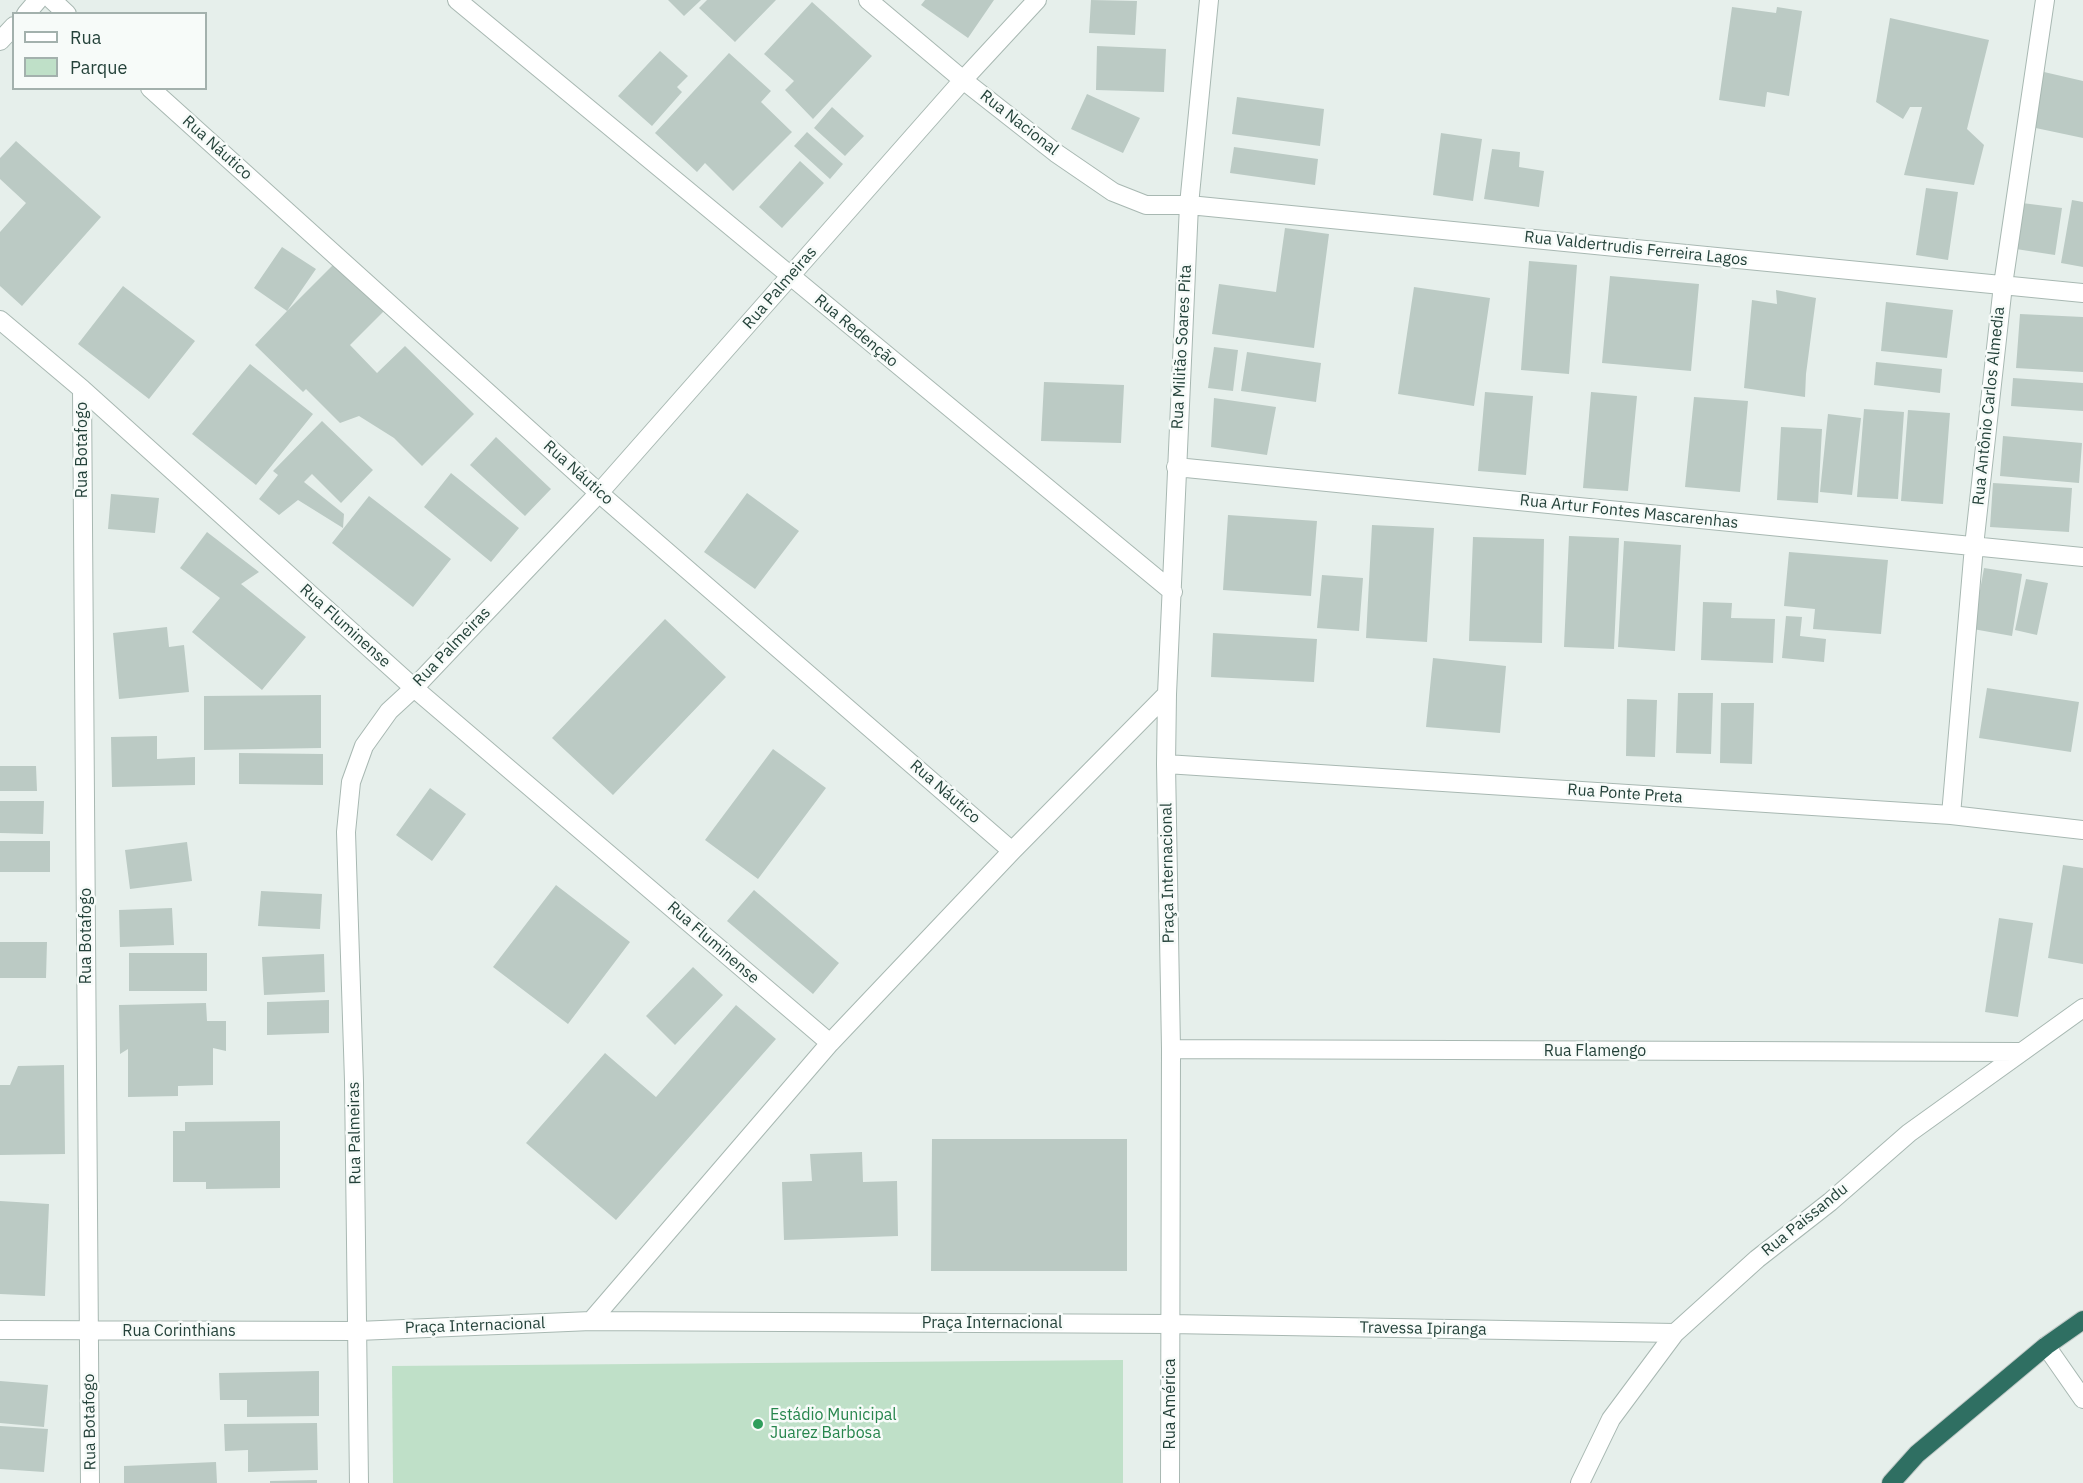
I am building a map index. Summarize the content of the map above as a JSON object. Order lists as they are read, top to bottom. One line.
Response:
{"streets":{"street":["Rua Nacional","Rua Náutico","Rua Valdertrudis Ferreira Lagos","Rua Palmeiras","Rua Redenção","Rua Militão Soares Pita","Rua Antônio Carlos Almedia","Rua Botafogo","Rua Artur Fontes Mascarenhas","Rua Fluminense","Rua Ponte Preta","Praça Internacional","Rua Flamengo","Rua Paissandu","Travessa Ipiranga","Rua Corinthians","Rua América"]},"crossings":[["Rua Nacional","Rua Valdertrudis Ferreira Lagos"],["Rua Nacional","Rua Palmeiras"],["Rua Nacional","Rua Militão Soares Pita"],["Rua Náutico","Rua Palmeiras"],["Rua Valdertrudis Ferreira Lagos","Rua Militão Soares Pita"],["Rua Valdertrudis Ferreira Lagos","Rua Antônio Carlos Almedia"],["Rua Palmeiras","Rua Redenção"],["Rua Palmeiras","Rua Fluminense"],["Rua Palmeiras","Praça Internacional"],["Rua Palmeiras","Rua Corinthians"],["Rua Redenção","Rua Militão Soares Pita"],["Rua Militão Soares Pita","Rua Artur Fontes Mascarenhas"],["Rua Militão Soares Pita","Praça Internacional"],["Rua Antônio Carlos Almedia","Rua Artur Fontes Mascarenhas"],["Rua Antônio Carlos Almedia","Rua Ponte Preta"],["Rua Botafogo","Rua Fluminense"],["Rua Botafogo","Rua Corinthians"],["Rua Ponte Preta","Praça Internacional"],["Praça Internacional","Rua Flamengo"],["Praça Internacional","Travessa Ipiranga"],["Praça Internacional","Rua Corinthians"],["Praça Internacional","Rua América"],["Rua Flamengo","Rua Paissandu"],["Rua Paissandu","Travessa Ipiranga"],["Travessa Ipiranga","Rua América"]],"places":["Estádio Municipal Juarez Barbosa"],"legend":["Rua","Parque"]}
